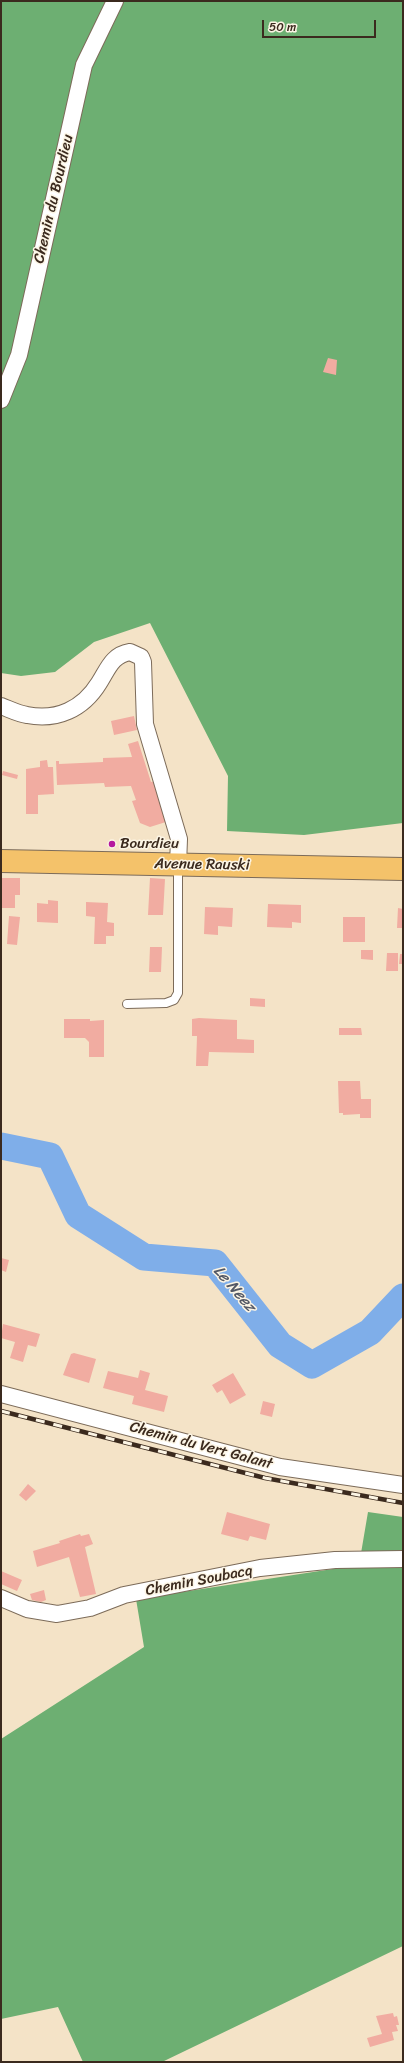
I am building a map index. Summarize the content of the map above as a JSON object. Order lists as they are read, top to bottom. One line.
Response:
{"streets":{"main road":["Avenue Rauski"],"street":["Chemin du Bourdieu","Chemin du Vert Galant","Chemin Soubacq"]},"water":["Le Neez"],"places":["Bourdieu"],"scale_bar":"50 m"}
